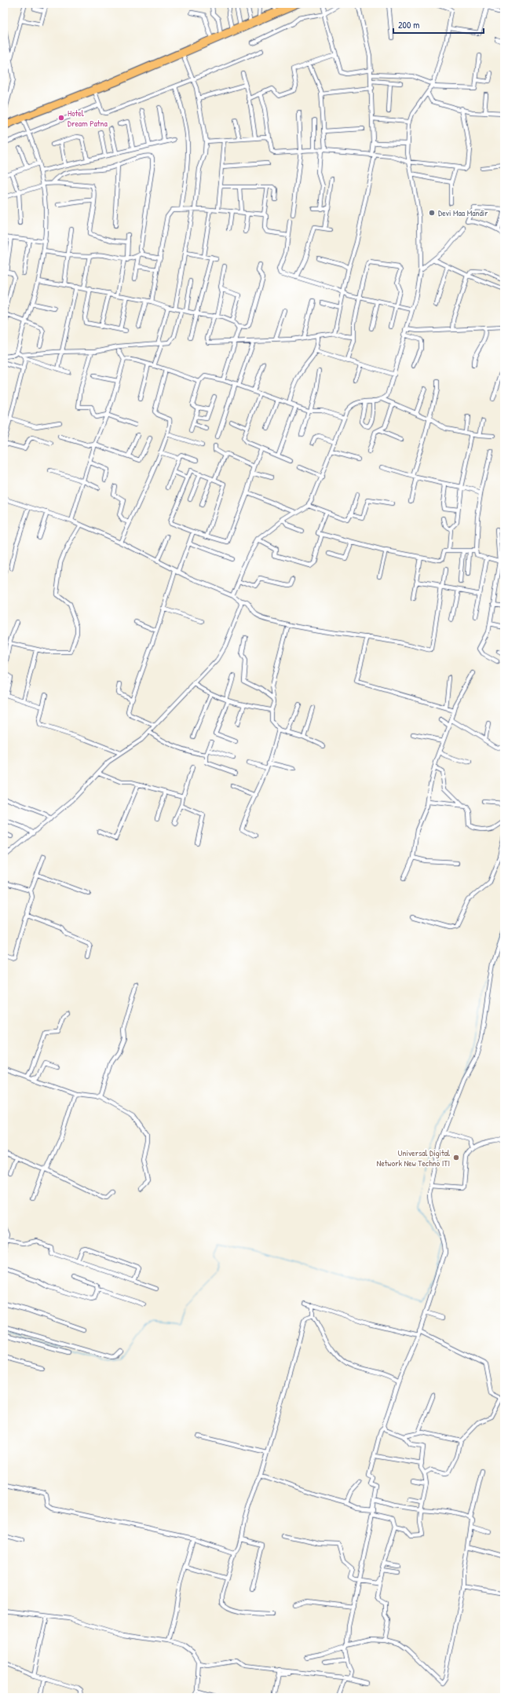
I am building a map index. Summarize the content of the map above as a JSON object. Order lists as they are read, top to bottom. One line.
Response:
{"places":["Hotel Dream Patna","Devi Maa Mandir","Universal Digital Network New Techno ITI"],"scale_bar":"200 m"}
